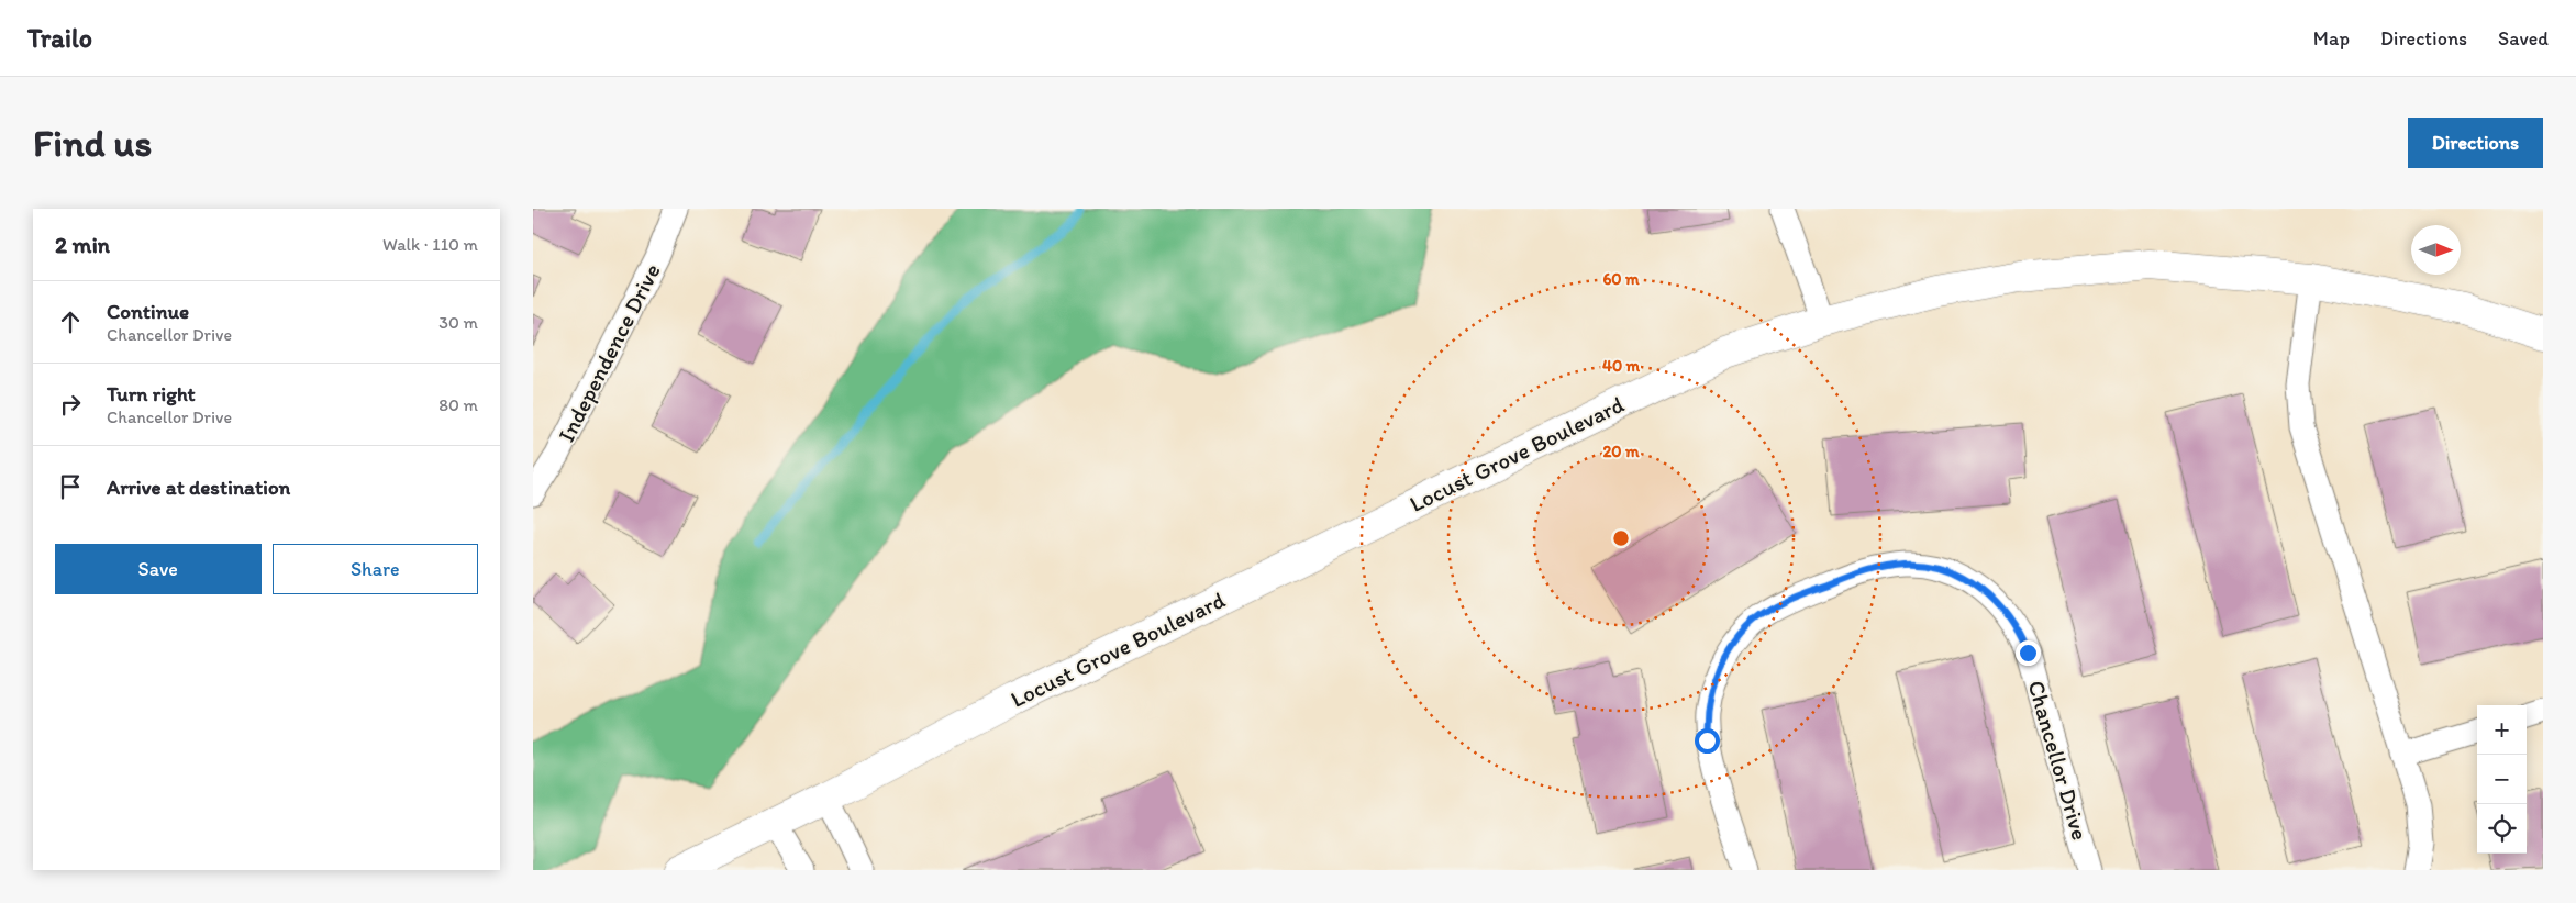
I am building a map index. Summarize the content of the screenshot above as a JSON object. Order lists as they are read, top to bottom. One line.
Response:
{"streets":{"street":["Independence Drive","Locust Grove Boulevard","Chancellor Drive"]},"north":"right","page":{"header":"Trailo","nav":["Map","Directions","Saved"],"buttons":["Directions",["Save","Share"]],"title":"Find us","heading":["2 min","Walk · 110 m"],"list":[["Continue","Chancellor Drive","30 m"],["Turn right","Chancellor Drive","80 m"],"Arrive at destination"],"map_buttons":["+","−"]},"rings":["60 m","40 m","20 m"]}
